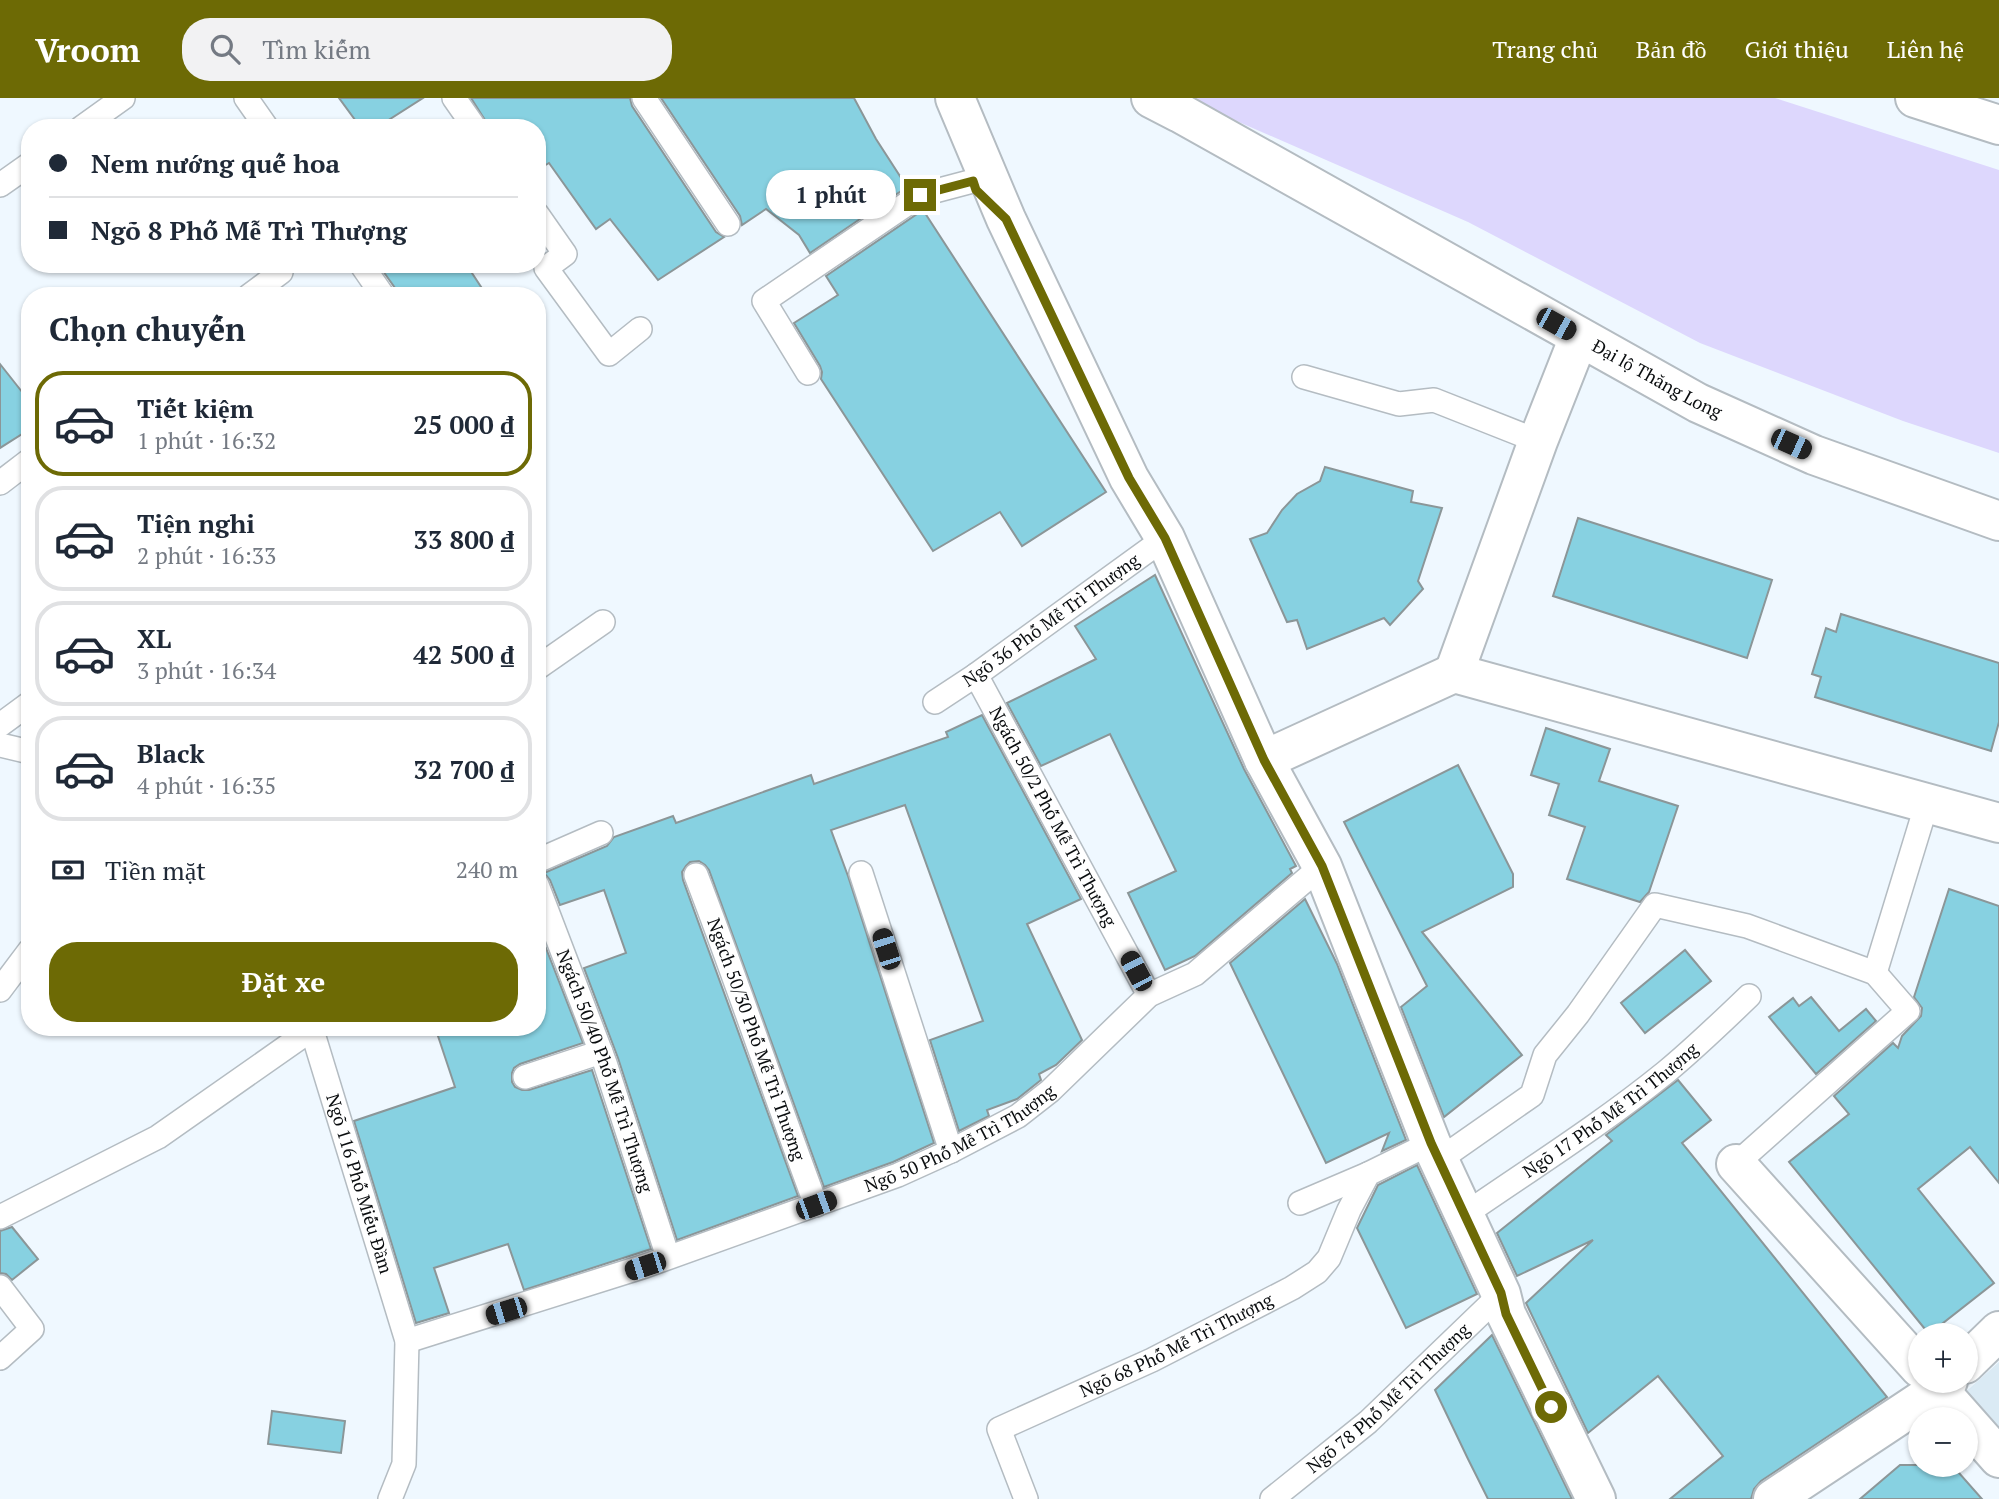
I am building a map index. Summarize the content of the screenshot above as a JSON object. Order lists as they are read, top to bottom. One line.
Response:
{"streets":{"main road":["Đại lộ Thăng Long"],"lane":["Ngõ 36 Phố Mễ Trì Thượng","Ngách 50/2 Phố Mễ Trì Thượng","Ngách 50/30 Phố Mễ Trì Thượng","Ngách 50/40 Phố Mễ Trì Thượng","Ngõ 17 Phố Mễ Trì Thượng","Ngõ 50 Phố Mễ Trì Thượng","Ngõ 116 Phố Miếu Đầm","Ngõ 68 Phố Mễ Trì Thượng","Ngõ 78 Phố Mễ Trì Thượng"]},"crossings":[["Ngõ 36 Phố Mễ Trì Thượng","Ngách 50/2 Phố Mễ Trì Thượng"],["Ngách 50/2 Phố Mễ Trì Thượng","Ngõ 50 Phố Mễ Trì Thượng"],["Ngách 50/30 Phố Mễ Trì Thượng","Ngõ 50 Phố Mễ Trì Thượng"],["Ngách 50/40 Phố Mễ Trì Thượng","Ngõ 50 Phố Mễ Trì Thượng"],["Ngõ 50 Phố Mễ Trì Thượng","Ngõ 116 Phố Miếu Đầm"]],"page":{"header":"Vroom","search":"Tìm kiếm","nav":["Trang chủ","Bản đồ","Giới thiệu","Liên hệ"],"banner":["Nem nướng quế hoa","Ngõ 8 Phố Mễ Trì Thượng"],"bubble":"1 phút","heading":"Chọn chuyến","list":[{"name":"Tiết kiệm","note":"1 phút · 16:32","value":"25 000 ₫"},{"name":"Tiện nghi","note":"2 phút · 16:33","value":"33 800 ₫"},{"name":"XL","note":"3 phút · 16:34","value":"42 500 ₫"},{"name":"Black","note":"4 phút · 16:35","value":"32 700 ₫"}],"pay":["Tiền mặt","240 m"],"buttons":"Đặt xe","map_buttons":["+","−"]}}
